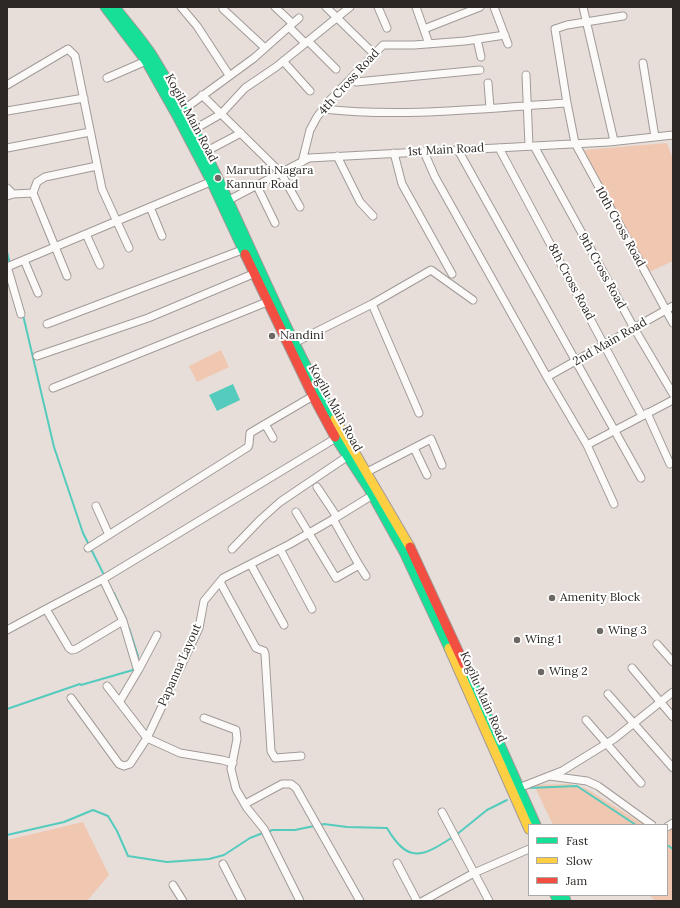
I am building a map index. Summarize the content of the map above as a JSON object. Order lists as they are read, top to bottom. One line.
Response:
{"streets":{"main road":["Kogilu Main Road"],"street":["4th Cross Road","1st Main Road","10th Cross Road","9th Cross Road","8th Cross Road","2nd Main Road","Papanna Layout"]},"crossings":[["4th Cross Road","1st Main Road"],["Kogilu Main Road","1st Main Road"],["Kogilu Main Road","Papanna Layout"],["1st Main Road","10th Cross Road"],["1st Main Road","9th Cross Road"],["1st Main Road","8th Cross Road"],["10th Cross Road","2nd Main Road"],["9th Cross Road","2nd Main Road"],["8th Cross Road","2nd Main Road"]],"places":["Maruthi Nagara Kannur Road","Nandini","Amenity Block","Wing 3","Wing 1","Wing 2"],"legend":["Fast","Slow","Jam"]}
